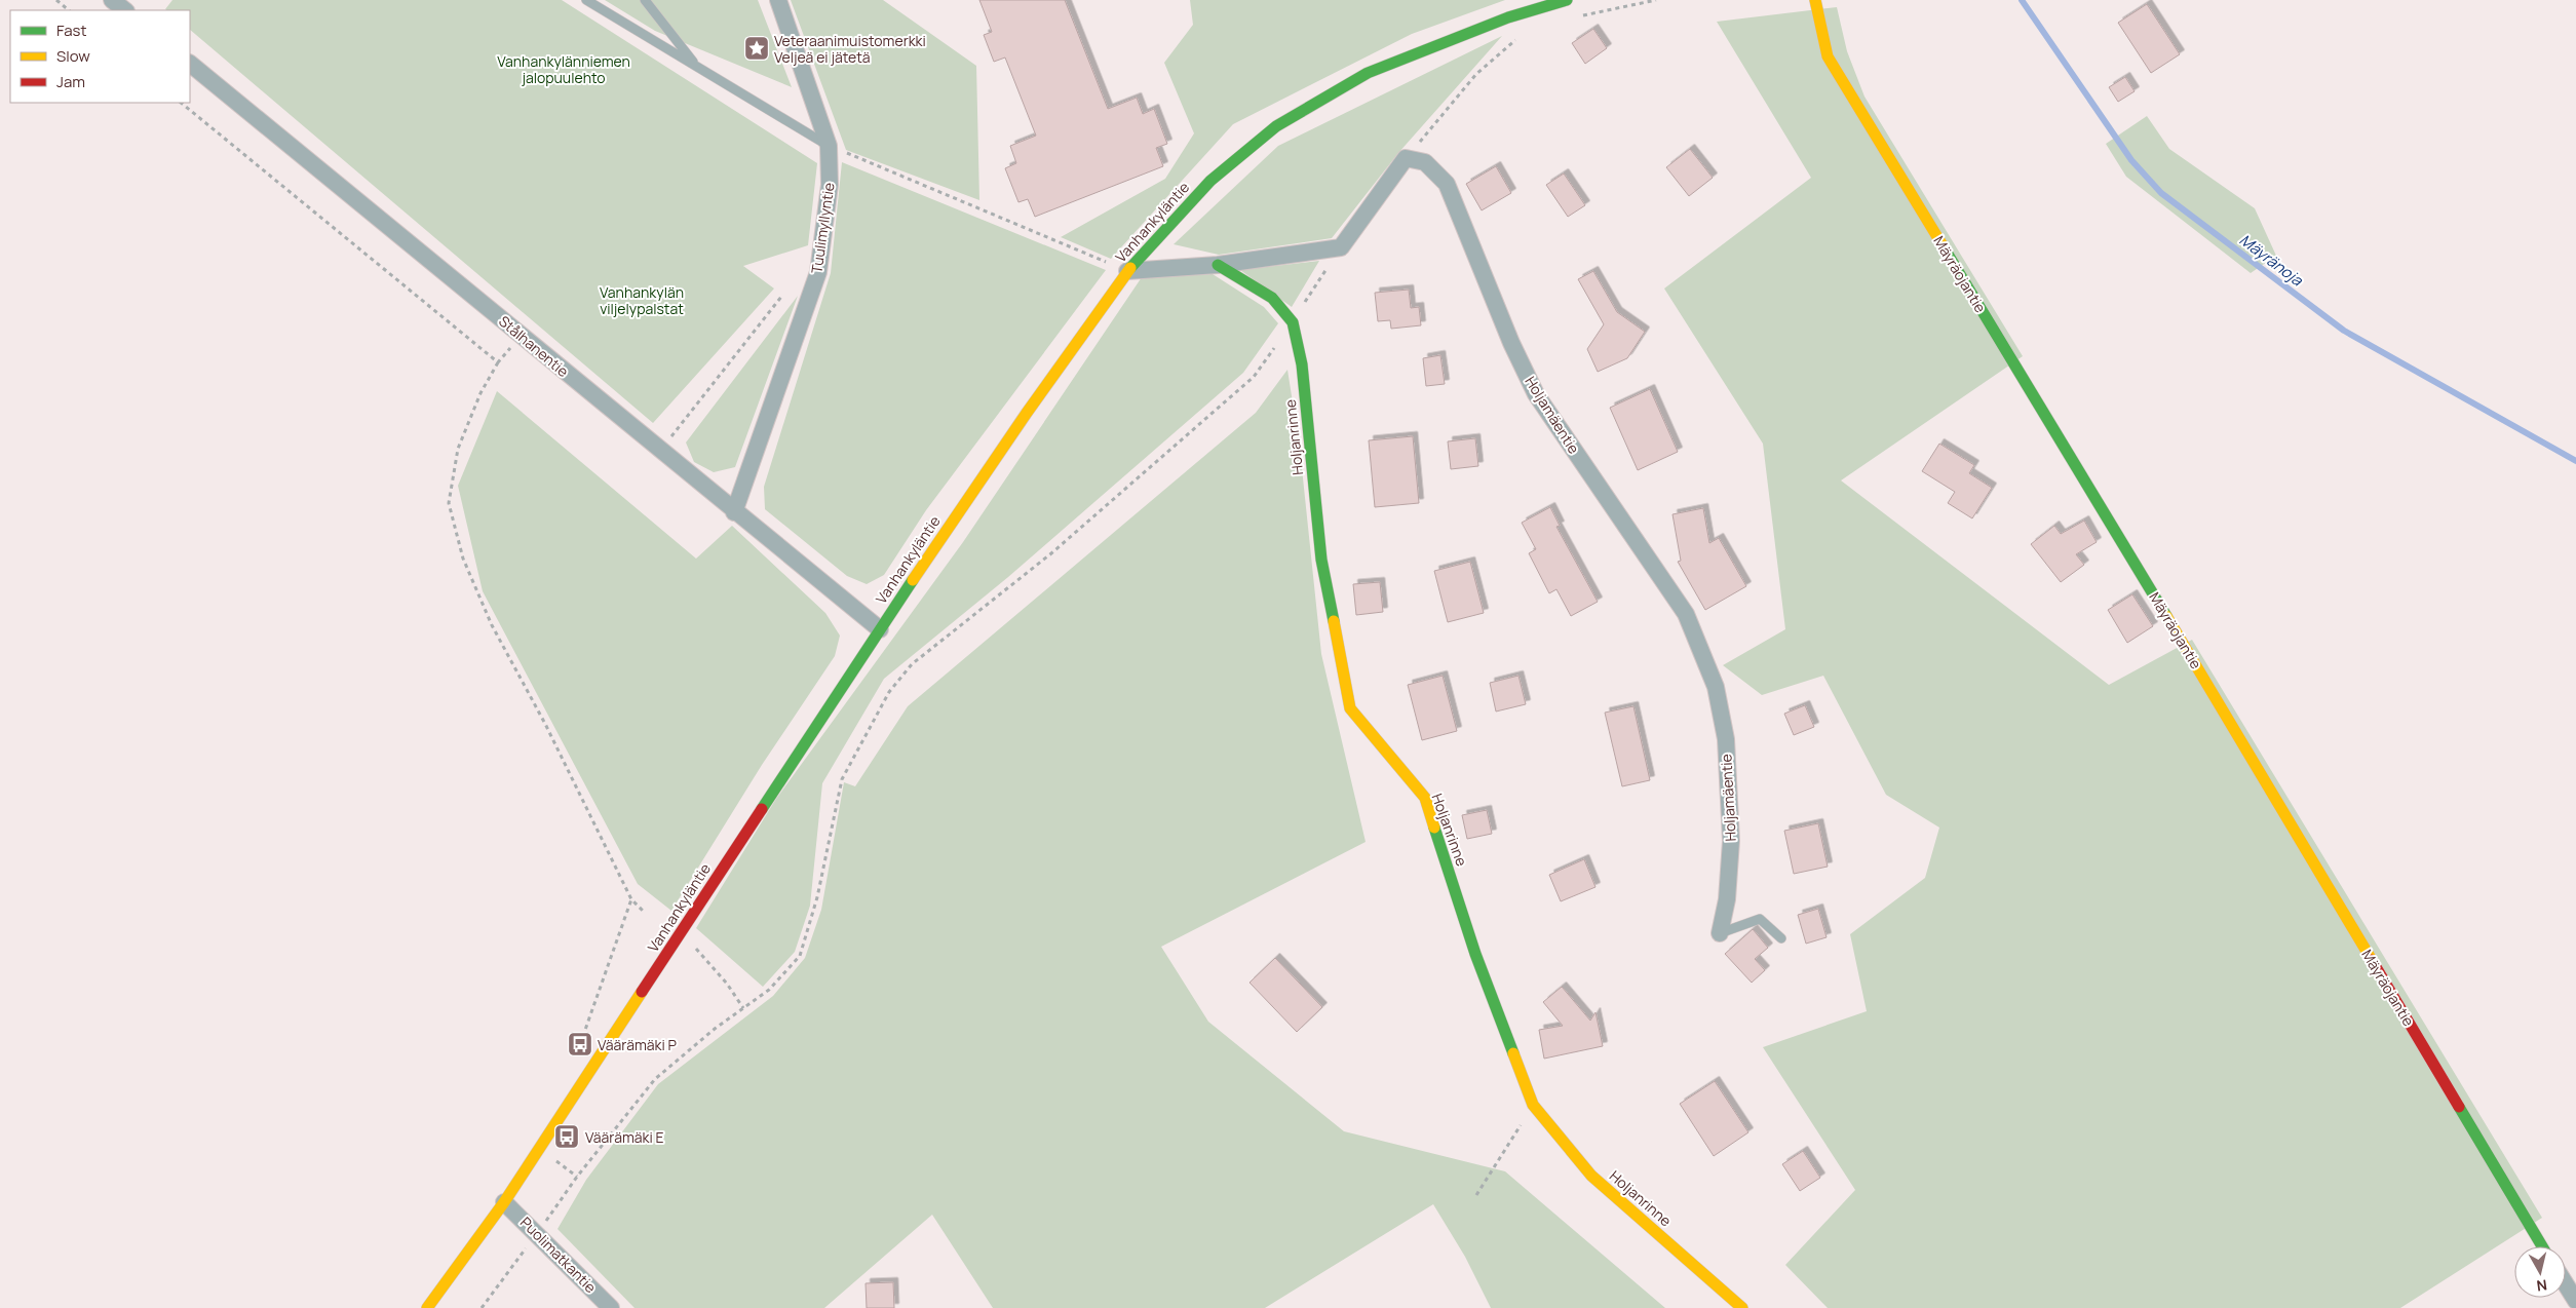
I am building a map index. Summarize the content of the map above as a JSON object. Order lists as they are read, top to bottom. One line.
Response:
{"streets":{"street":["Vanhankyläntie","Tuulimyllyntie","Mäyräojantie","Stålhanentie","Holjamäentie","Holjanrinne","Puolimatkantie"]},"crossings":[["Vanhankyläntie","Stålhanentie"],["Vanhankyläntie","Puolimatkantie"],["Tuulimyllyntie","Stålhanentie"]],"water":["Mäyränoja"],"parks":["Vanhankylänniemen jalopuulehto","Vanhankylän viljelypalstat"],"places":{"place":["Veteraanimuistomerkki Veljeä ei jätetä"],"bus stop":["Väärämäki P","Väärämäki E"]},"legend":["Fast","Slow","Jam"],"north":"bottom"}
